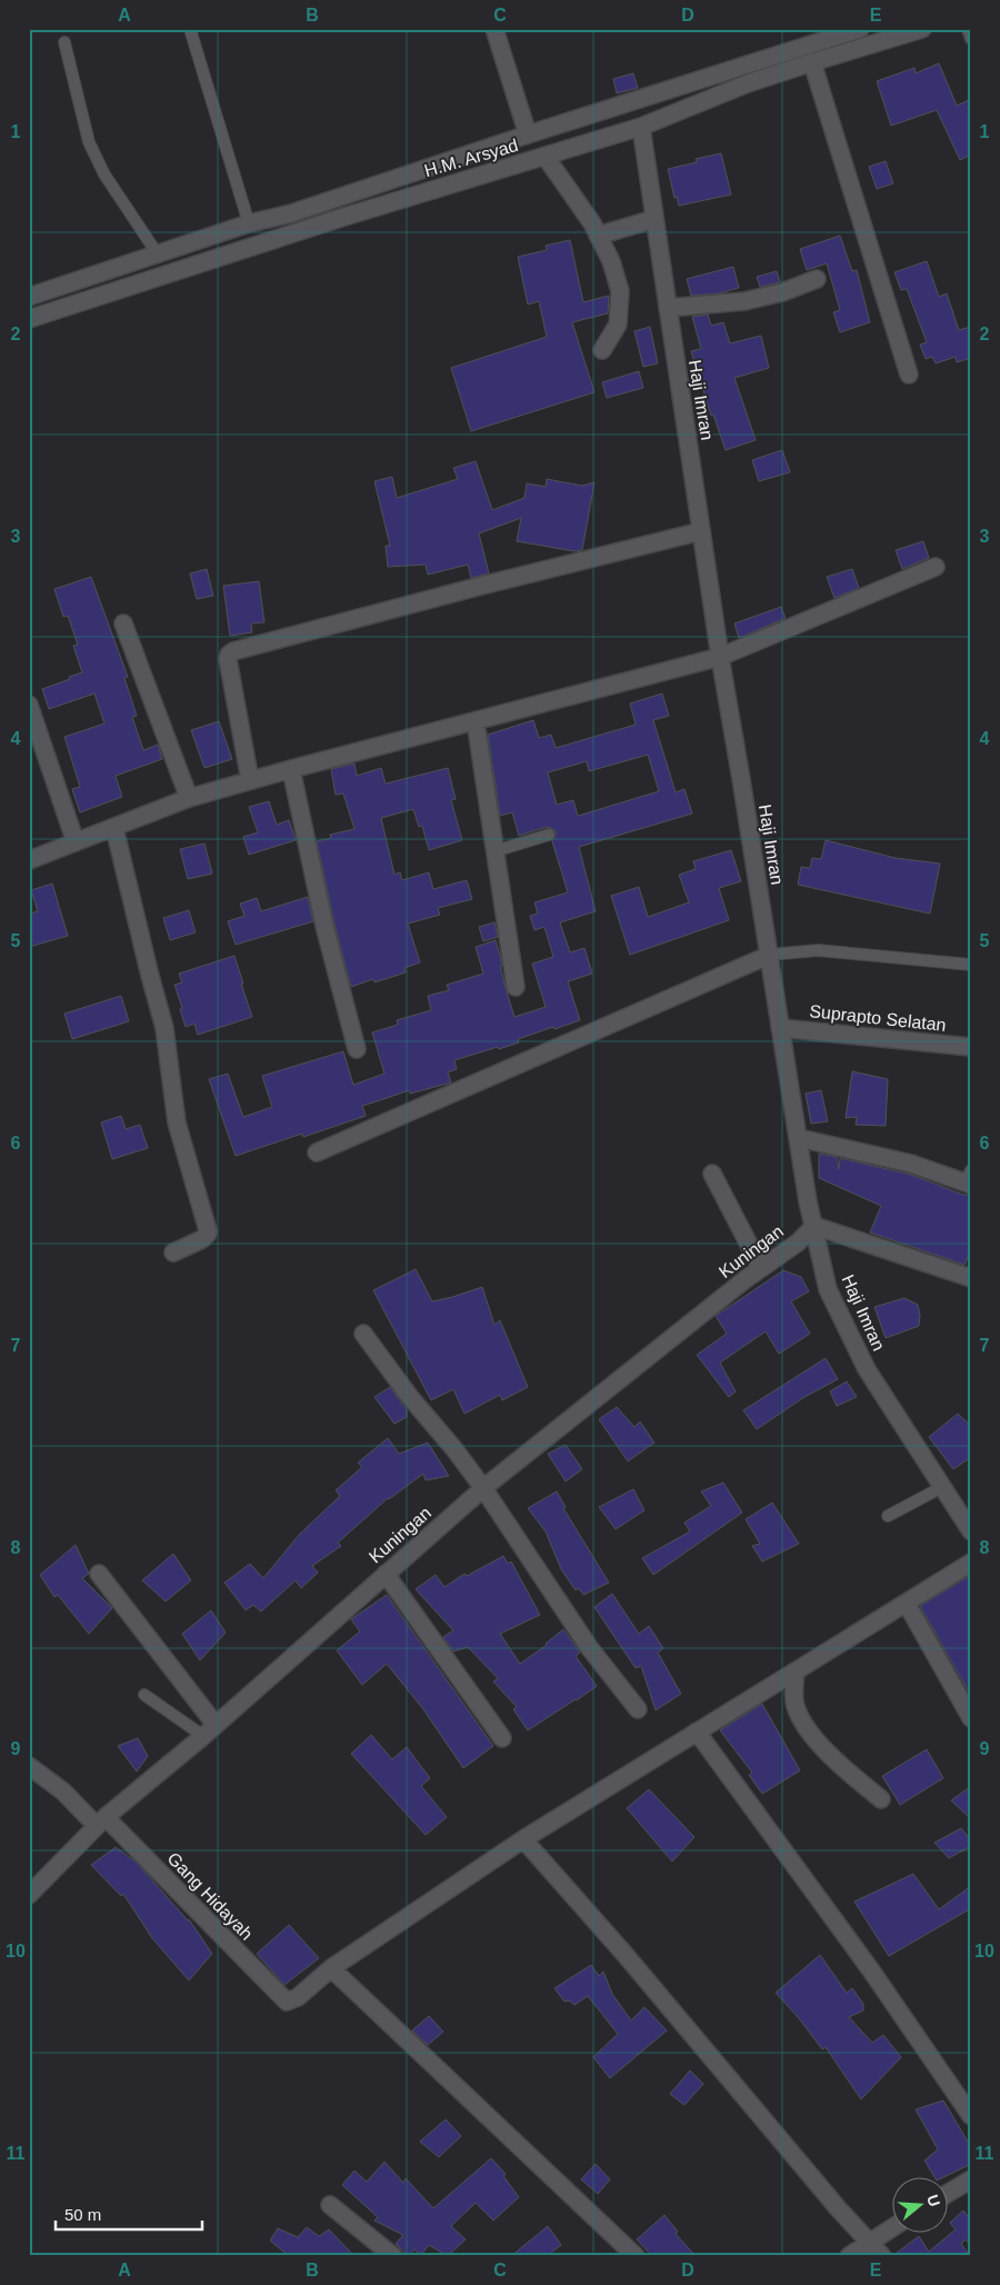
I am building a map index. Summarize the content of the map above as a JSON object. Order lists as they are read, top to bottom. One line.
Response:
{"streets":{"street":["H.M. Arsyad","Haji Imran","Suprapto Selatan","Kuningan","Gang Hidayah"]},"crossings":[["H.M. Arsyad","Haji Imran"],["Haji Imran","Suprapto Selatan"],["Haji Imran","Kuningan"],["Kuningan","Gang Hidayah"]],"scale_bar":"50 m","north":"right","grid":{"columns":["A","B","C","D","E"],"rows":["1","2","3","4","5","6","7","8","9","10","11"]}}
